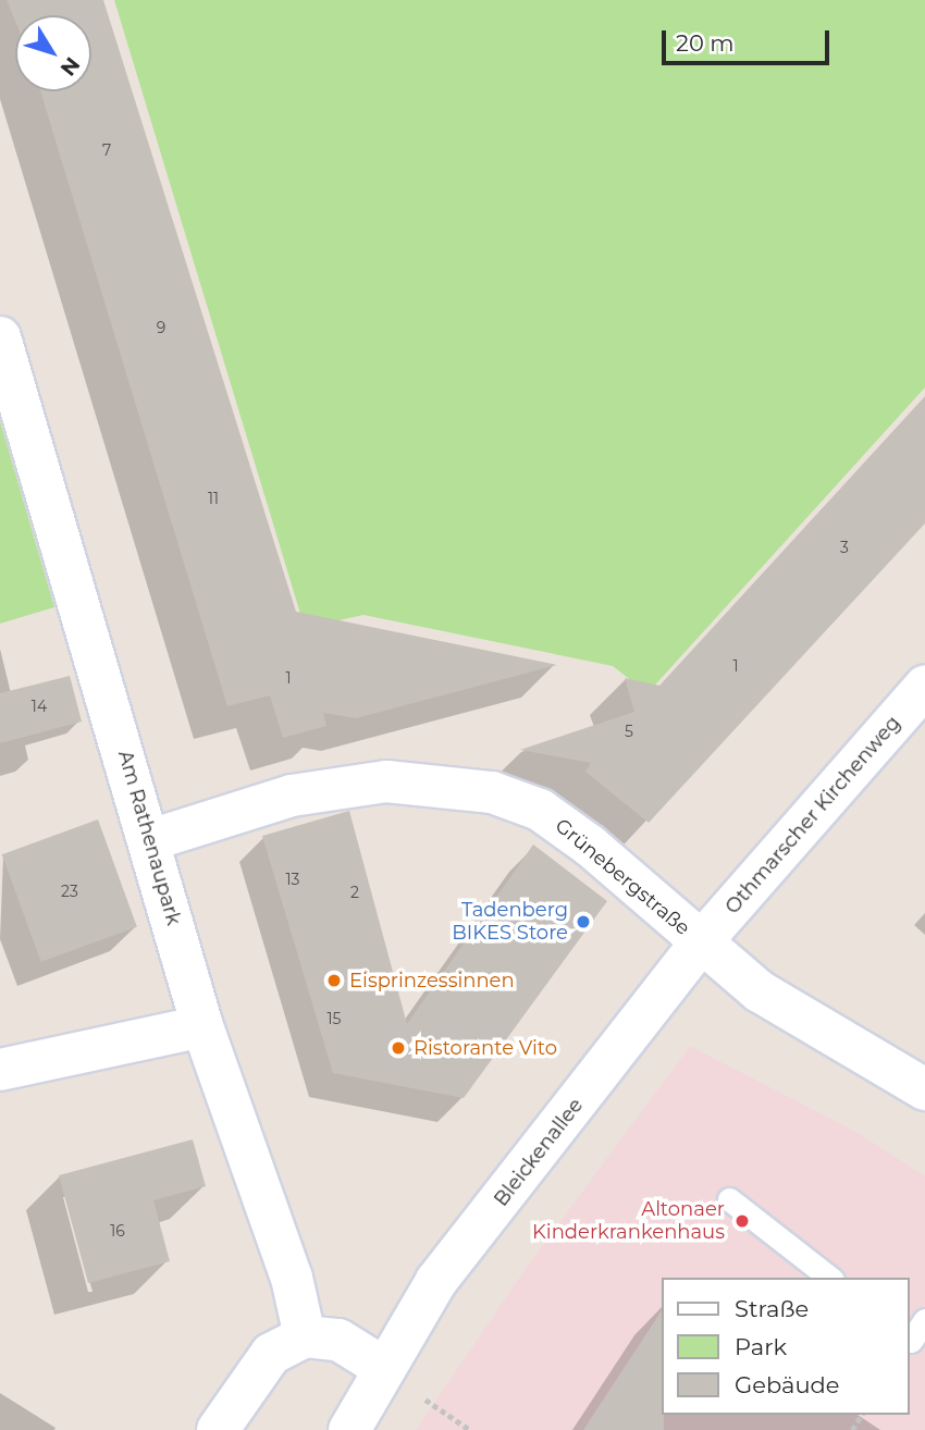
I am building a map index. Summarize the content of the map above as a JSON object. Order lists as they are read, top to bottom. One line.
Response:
{"streets":{"street":["Othmarscher Kirchenweg","Am Rathenaupark","Grünebergstraße","Bleickenallee"]},"crossings":[["Othmarscher Kirchenweg","Grünebergstraße"],["Othmarscher Kirchenweg","Bleickenallee"],["Am Rathenaupark","Grünebergstraße"],["Grünebergstraße","Bleickenallee"]],"places":["Tadenberg BIKES Store","Eisprinzessinnen","Ristorante Vito","Altonaer Kinderkrankenhaus"],"house_numbers":["7","9","11","3","1","1","14","5","13","23","2","15","16"],"legend":["Straße","Park","Gebäude"],"scale_bar":"20 m","north":"bottom right"}
